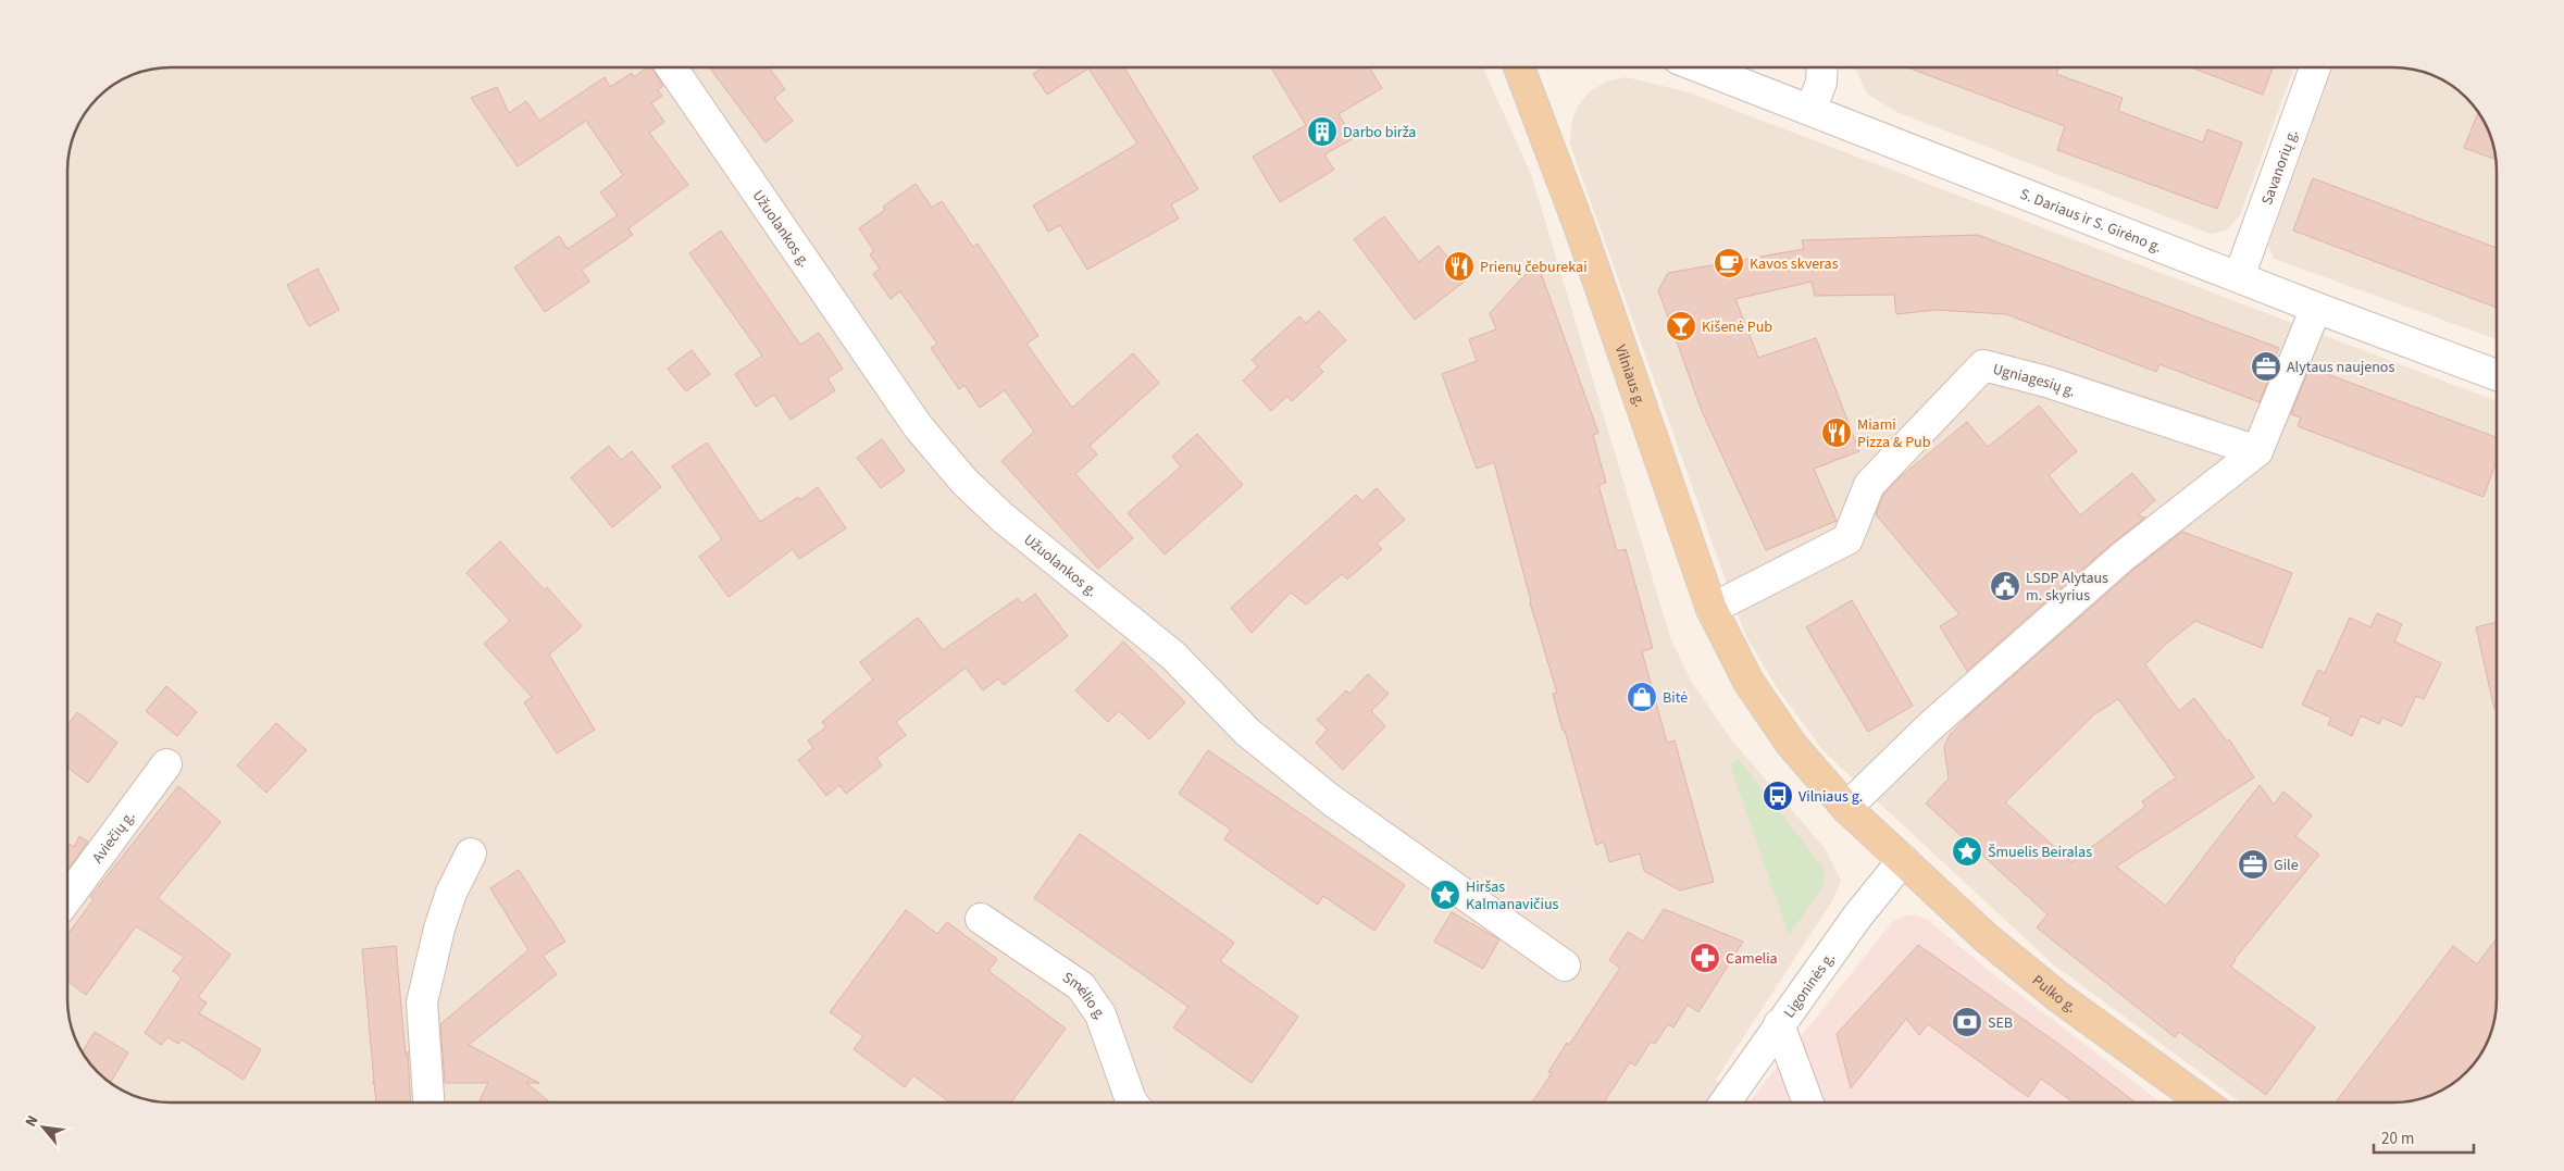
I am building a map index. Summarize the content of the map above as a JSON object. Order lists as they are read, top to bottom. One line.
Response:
{"streets":{"main road":["Vilniaus g.","Pulko g."],"street":["Savanorių g.","S. Dariaus ir S. Girėno g.","Užuolankos g.","Ugniagesių g.","Aviečių g.","Ligoninės g.","Smėlio g."]},"crossings":[["Savanorių g.","S. Dariaus ir S. Girėno g."],["Vilniaus g.","Ugniagesių g."],["Vilniaus g.","Ligoninės g."],["Vilniaus g.","Pulko g."],["Ligoninės g.","Pulko g."]],"places":{"building":["Darbo birža"],"cafe":["Kavos skveras"],"restaurant":["Prienų čeburekai","Miami Pizza & Pub"],"bar":["Kišenė Pub"],"office":["Alytaus naujenos","Gile"],"public building":["LSDP Alytaus m. skyrius"],"shop":["Bitė"],"bus stop":["Vilniaus g."],"place":["Šmuelis Beiralas","Hiršas Kalmanavičius"],"pharmacy":["Camelia"],"bank":["SEB"]},"scale_bar":"20 m","north":"top left"}
